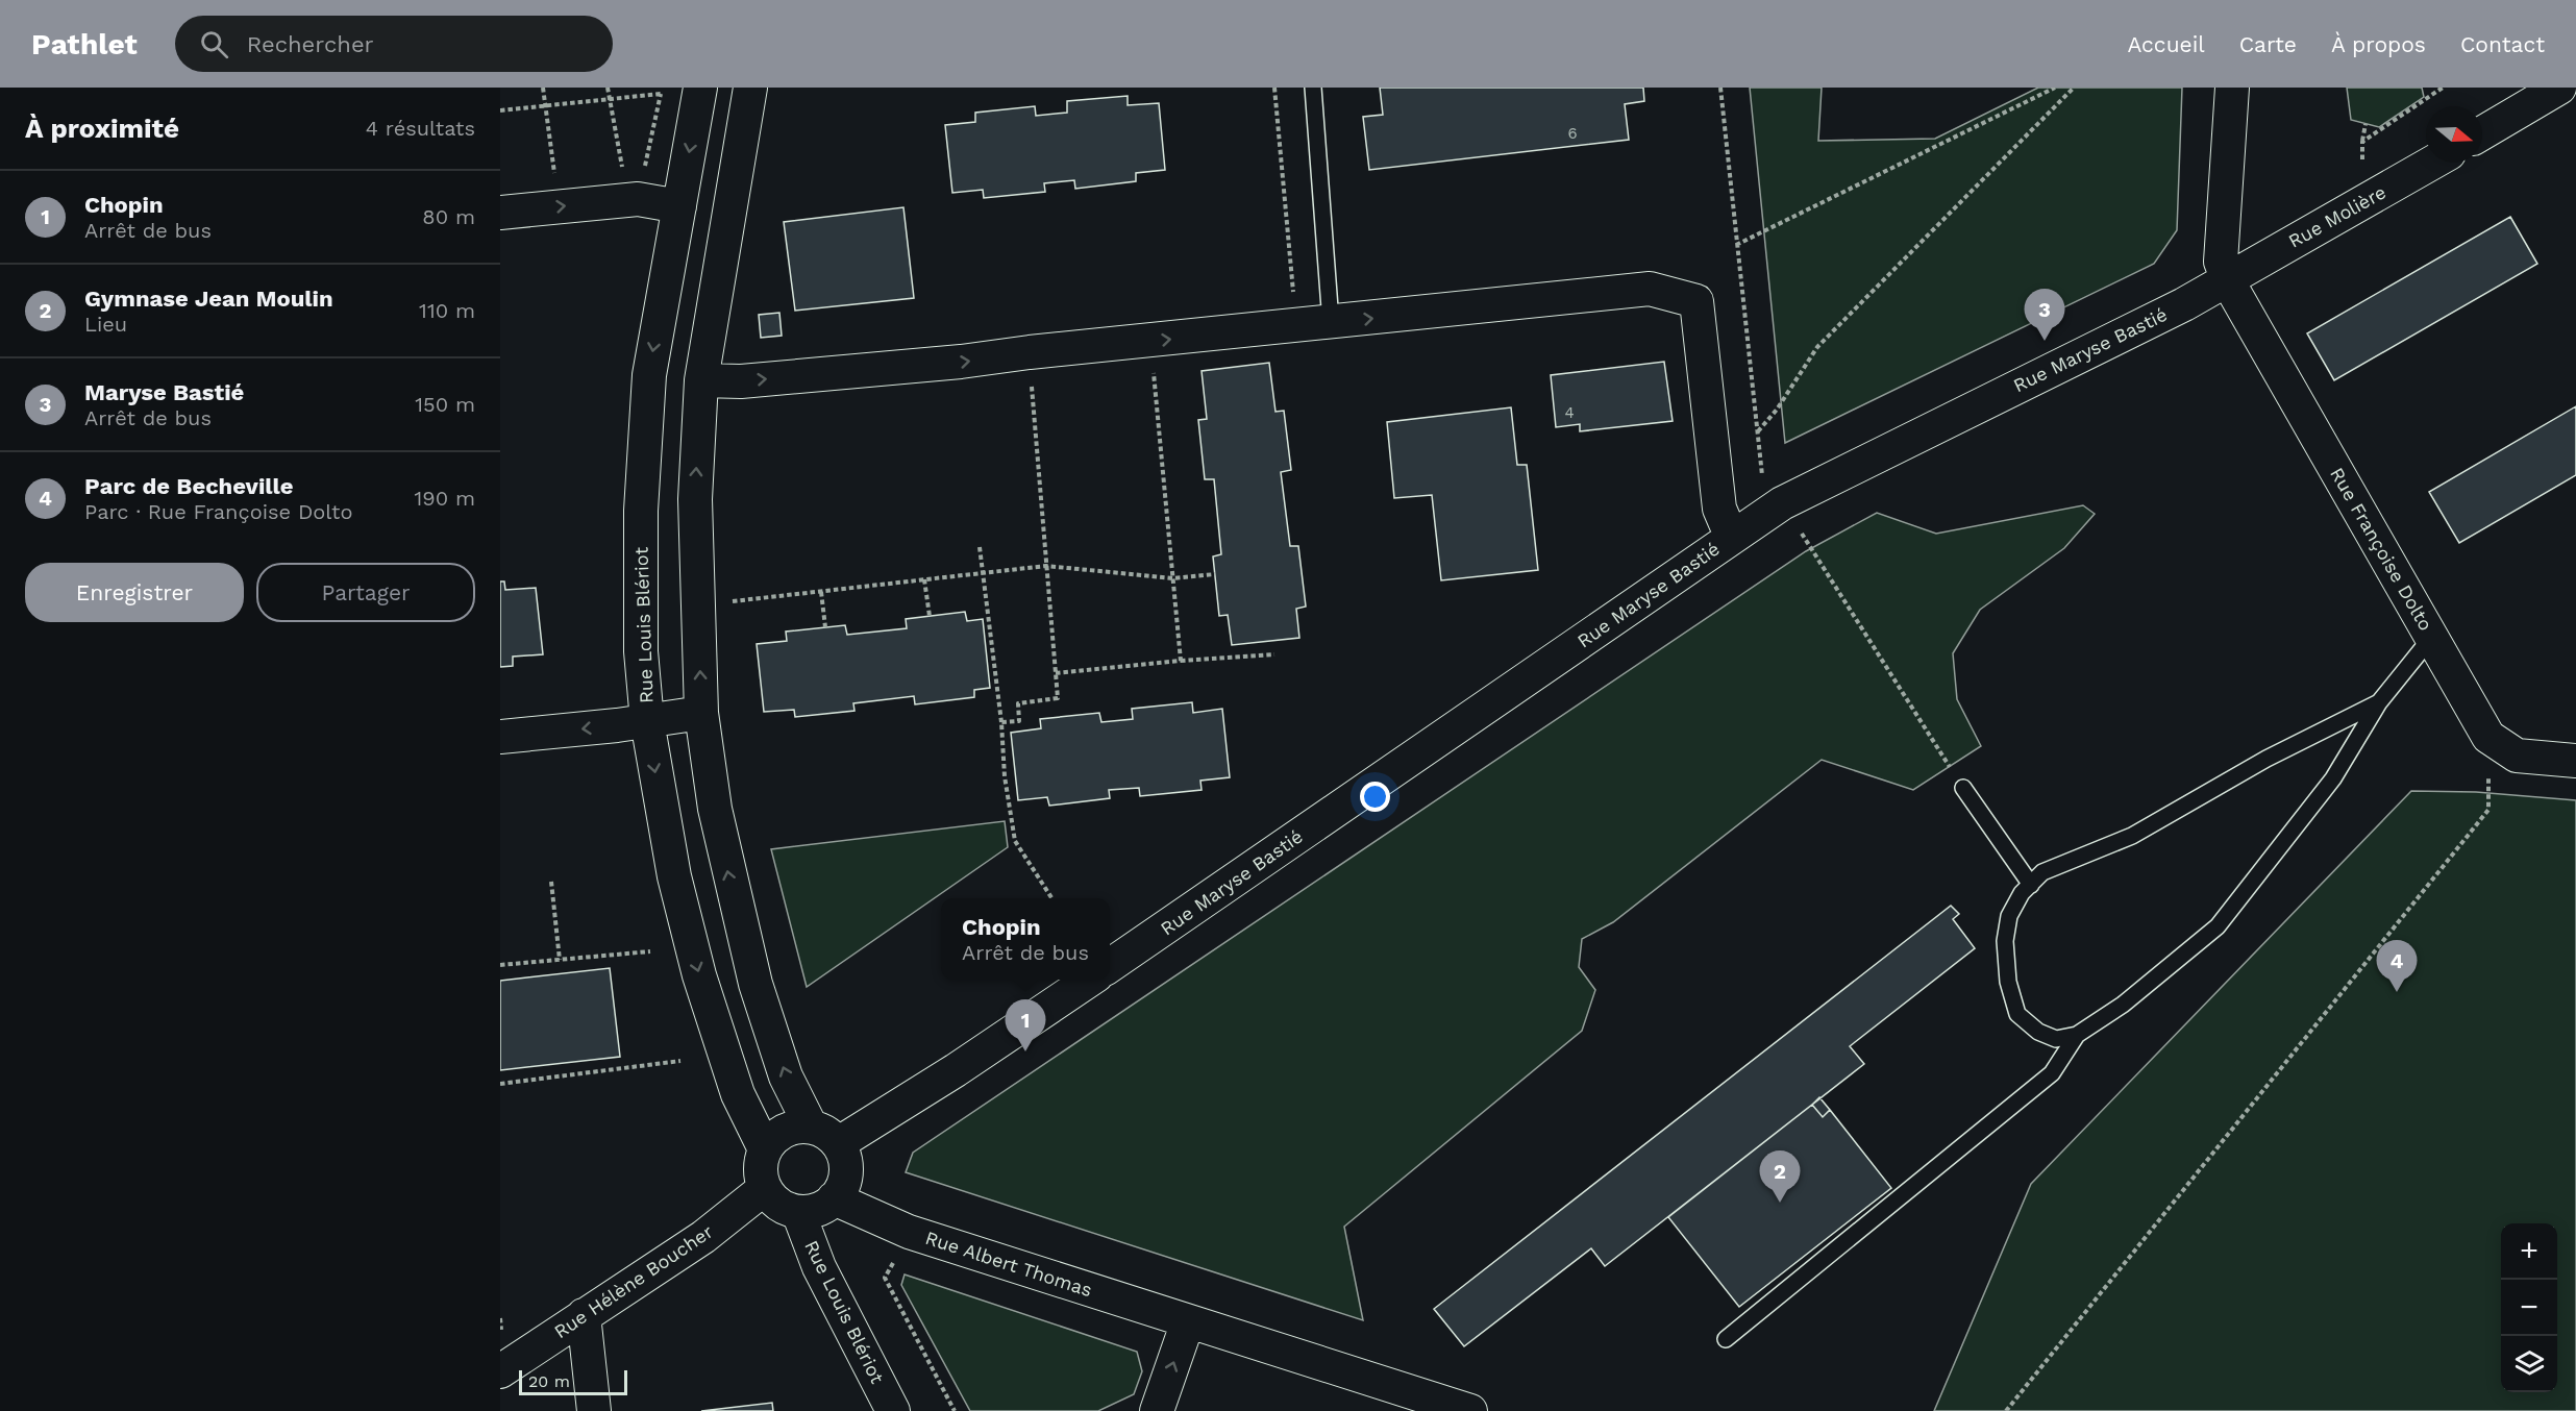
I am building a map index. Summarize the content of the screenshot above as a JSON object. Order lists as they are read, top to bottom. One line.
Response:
{"streets":{"street":["Rue Molière","Rue Maryse Bastié","Rue Françoise Dolto","Rue Louis Blériot","Rue Albert Thomas","Rue Hélène Boucher"]},"crossings":[["Rue Molière","Rue Maryse Bastié"],["Rue Molière","Rue Françoise Dolto"],["Rue Maryse Bastié","Rue Françoise Dolto"],["Rue Louis Blériot","Rue Albert Thomas"],["Rue Louis Blériot","Rue Hélène Boucher"],["Rue Albert Thomas","Rue Hélène Boucher"]],"house_numbers":["6","4"],"scale_bar":"20 m","north":"right","page":{"header":"Pathlet","search":"Rechercher","nav":["Accueil","Carte","À propos","Contact"],"heading":["À proximité","4 résultats"],"list":[{"mark":"1","name":"Chopin","note":"Arrêt de bus","value":"80 m"},{"mark":"2","name":"Gymnase Jean Moulin","note":"Lieu","value":"110 m"},{"mark":"3","name":"Maryse Bastié","note":"Arrêt de bus","value":"150 m"},{"mark":"4","name":"Parc de Becheville","note":"Parc · Rue Françoise Dolto","value":"190 m"}],"pins":["3","4","1","2"],"buttons":["Enregistrer","Partager"],"popup":["Chopin","Arrêt de bus"],"map_buttons":["+","−"],"scale":"20 m"}}
